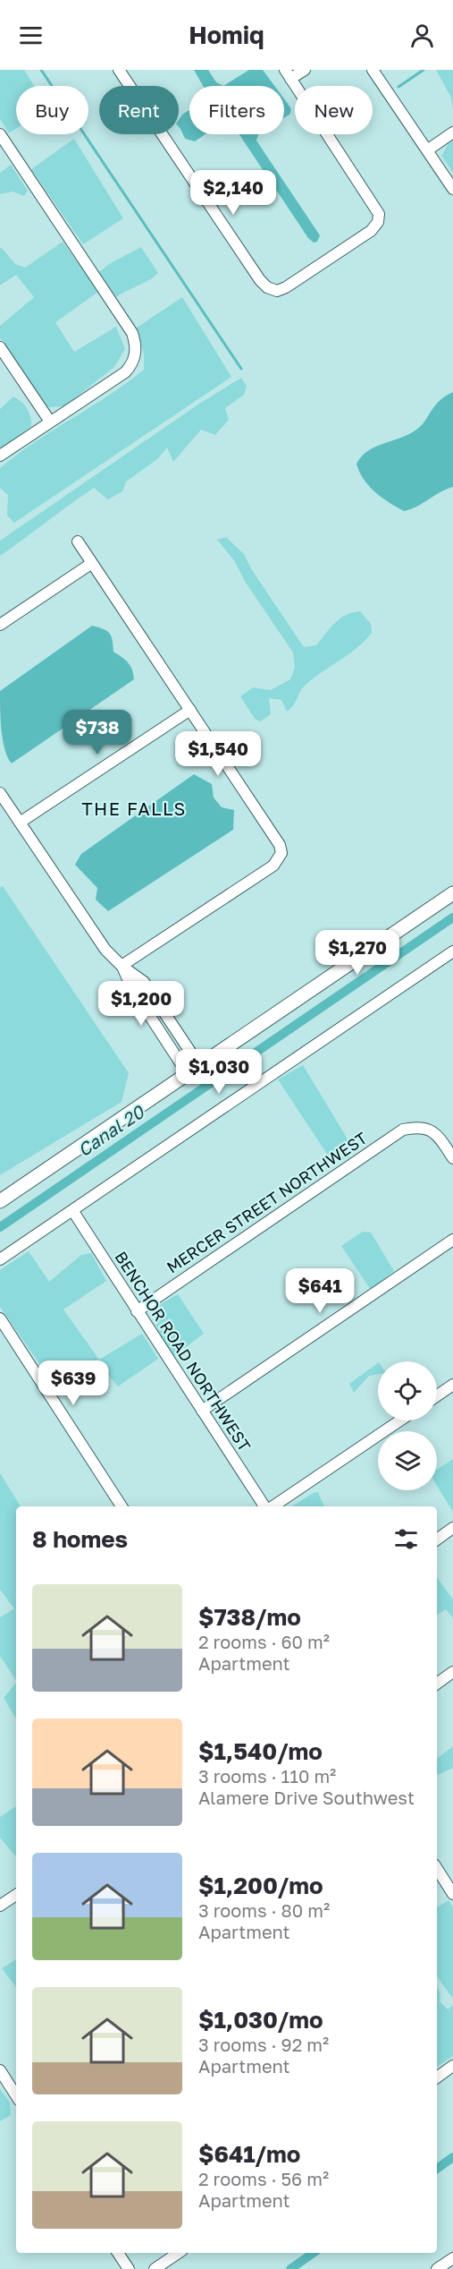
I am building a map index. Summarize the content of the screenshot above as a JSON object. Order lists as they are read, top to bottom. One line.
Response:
{"streets":{"street":["MERCER STREET NORTHWEST","BENCHOR ROAD NORTHWEST"]},"crossings":[["MERCER STREET NORTHWEST","BENCHOR ROAD NORTHWEST"]],"districts":["THE FALLS"],"water":["Canal 20"],"page":{"header":"Homiq","chip":["Buy","Rent","Filters","New"],"price":["$2,140","$738","$1,540","$1,270","$1,200","$1,030","$641","$639"],"heading":"8 homes","list":[{"name":"$738/mo","note":"2 rooms · 60 m² · Apartment"},{"name":"$1,540/mo","note":"3 rooms · 110 m² · Alamere Drive Southwest"},{"name":"$1,200/mo","note":"3 rooms · 80 m² · Apartment"},{"name":"$1,030/mo","note":"3 rooms · 92 m² · Apartment"},{"name":"$641/mo","note":"2 rooms · 56 m² · Apartment"}]}}
